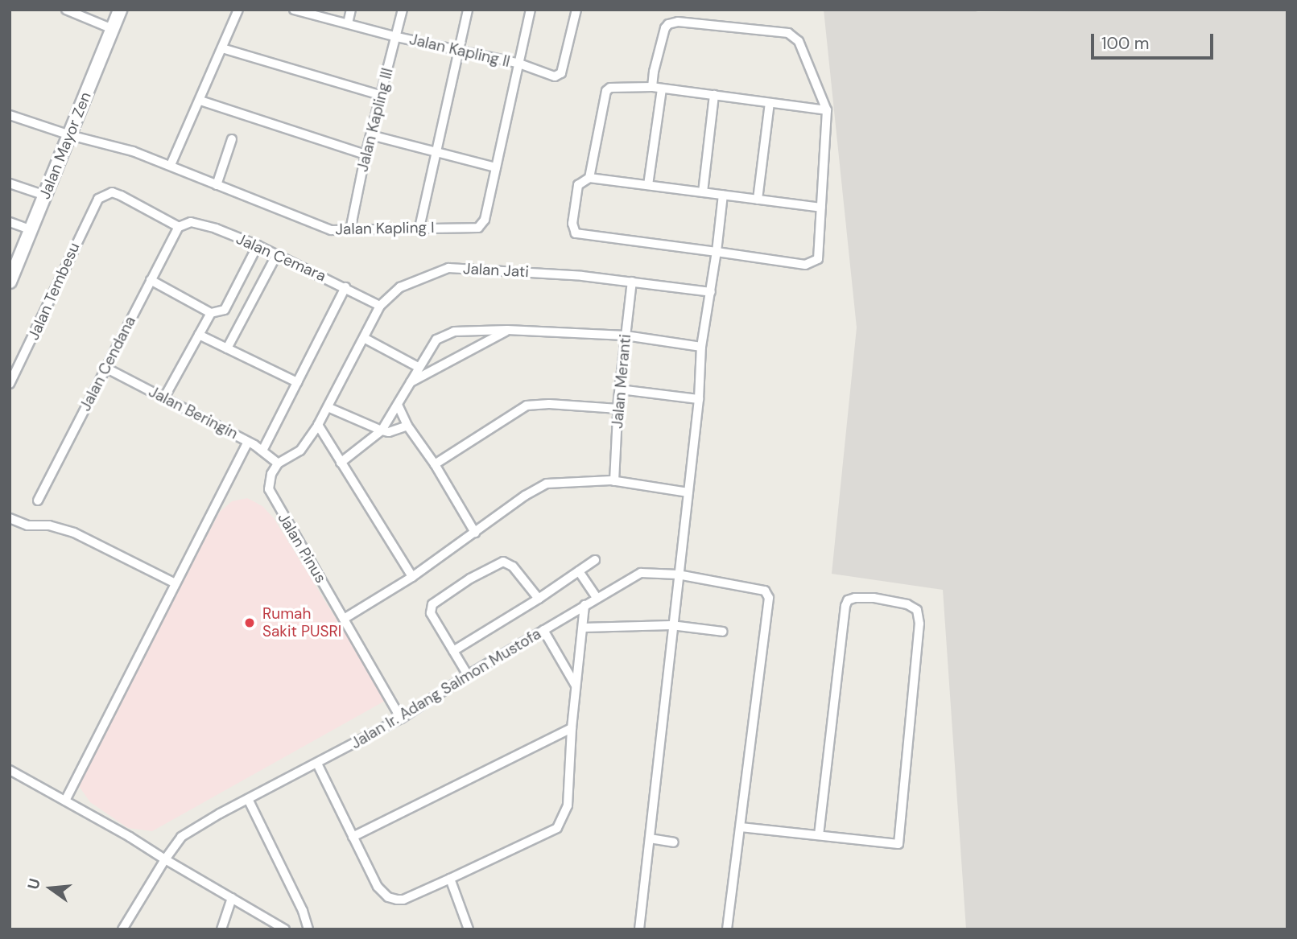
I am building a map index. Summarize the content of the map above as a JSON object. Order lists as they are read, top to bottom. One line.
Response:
{"streets":{"street":["Jalan Kapling II","Jalan Kapling III","Jalan Mayor Zen","Jalan Kapling I","Jalan Cemara","Jalan Jati","Jalan Tembesu","Jalan Cendana","Jalan Meranti","Jalan Beringin","Jalan Pinus","Jalan Ir. Adang Salmon Mustofa"]},"crossings":[["Jalan Kapling II","Jalan Kapling III"],["Jalan Kapling II","Jalan Kapling I"],["Jalan Kapling III","Jalan Kapling I"],["Jalan Mayor Zen","Jalan Kapling I"],["Jalan Cemara","Jalan Jati"],["Jalan Cemara","Jalan Tembesu"],["Jalan Cemara","Jalan Cendana"],["Jalan Jati","Jalan Meranti"],["Jalan Jati","Jalan Beringin"],["Jalan Jati","Jalan Pinus"],["Jalan Tembesu","Jalan Cendana"],["Jalan Cendana","Jalan Beringin"],["Jalan Beringin","Jalan Pinus"],["Jalan Pinus","Jalan Ir. Adang Salmon Mustofa"]],"places":["Rumah Sakit PUSRI"],"scale_bar":"100 m","north":"left"}
